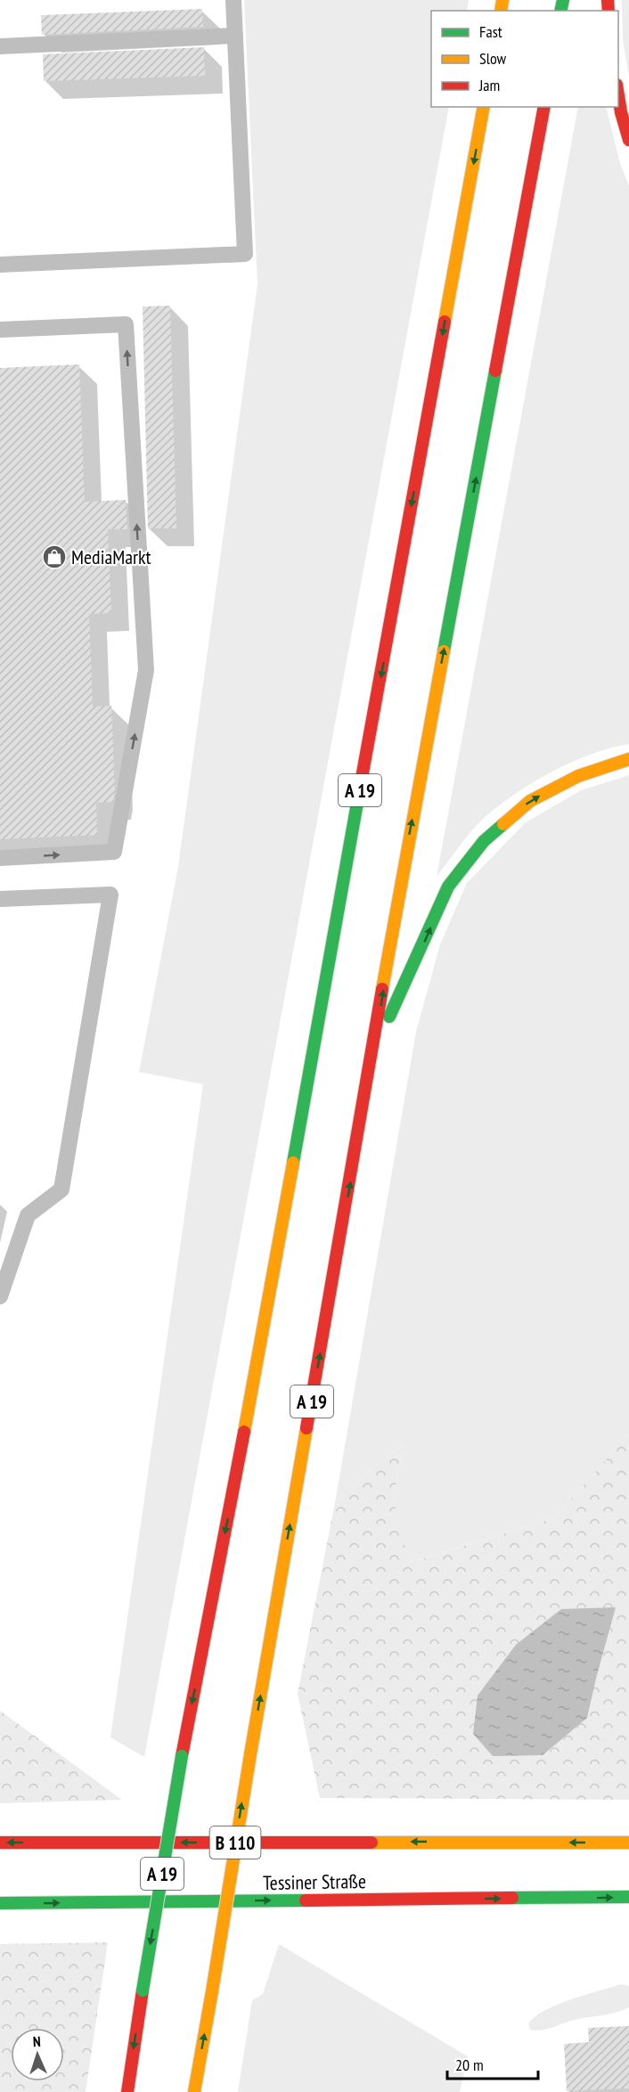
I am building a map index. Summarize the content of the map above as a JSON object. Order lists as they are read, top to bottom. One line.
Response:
{"streets":{"main road":["A 19","B 110","Tessiner Straße"]},"places":{"shop":["MediaMarkt"]},"legend":["Fast","Slow","Jam"],"scale_bar":"20 m","north":"top"}
